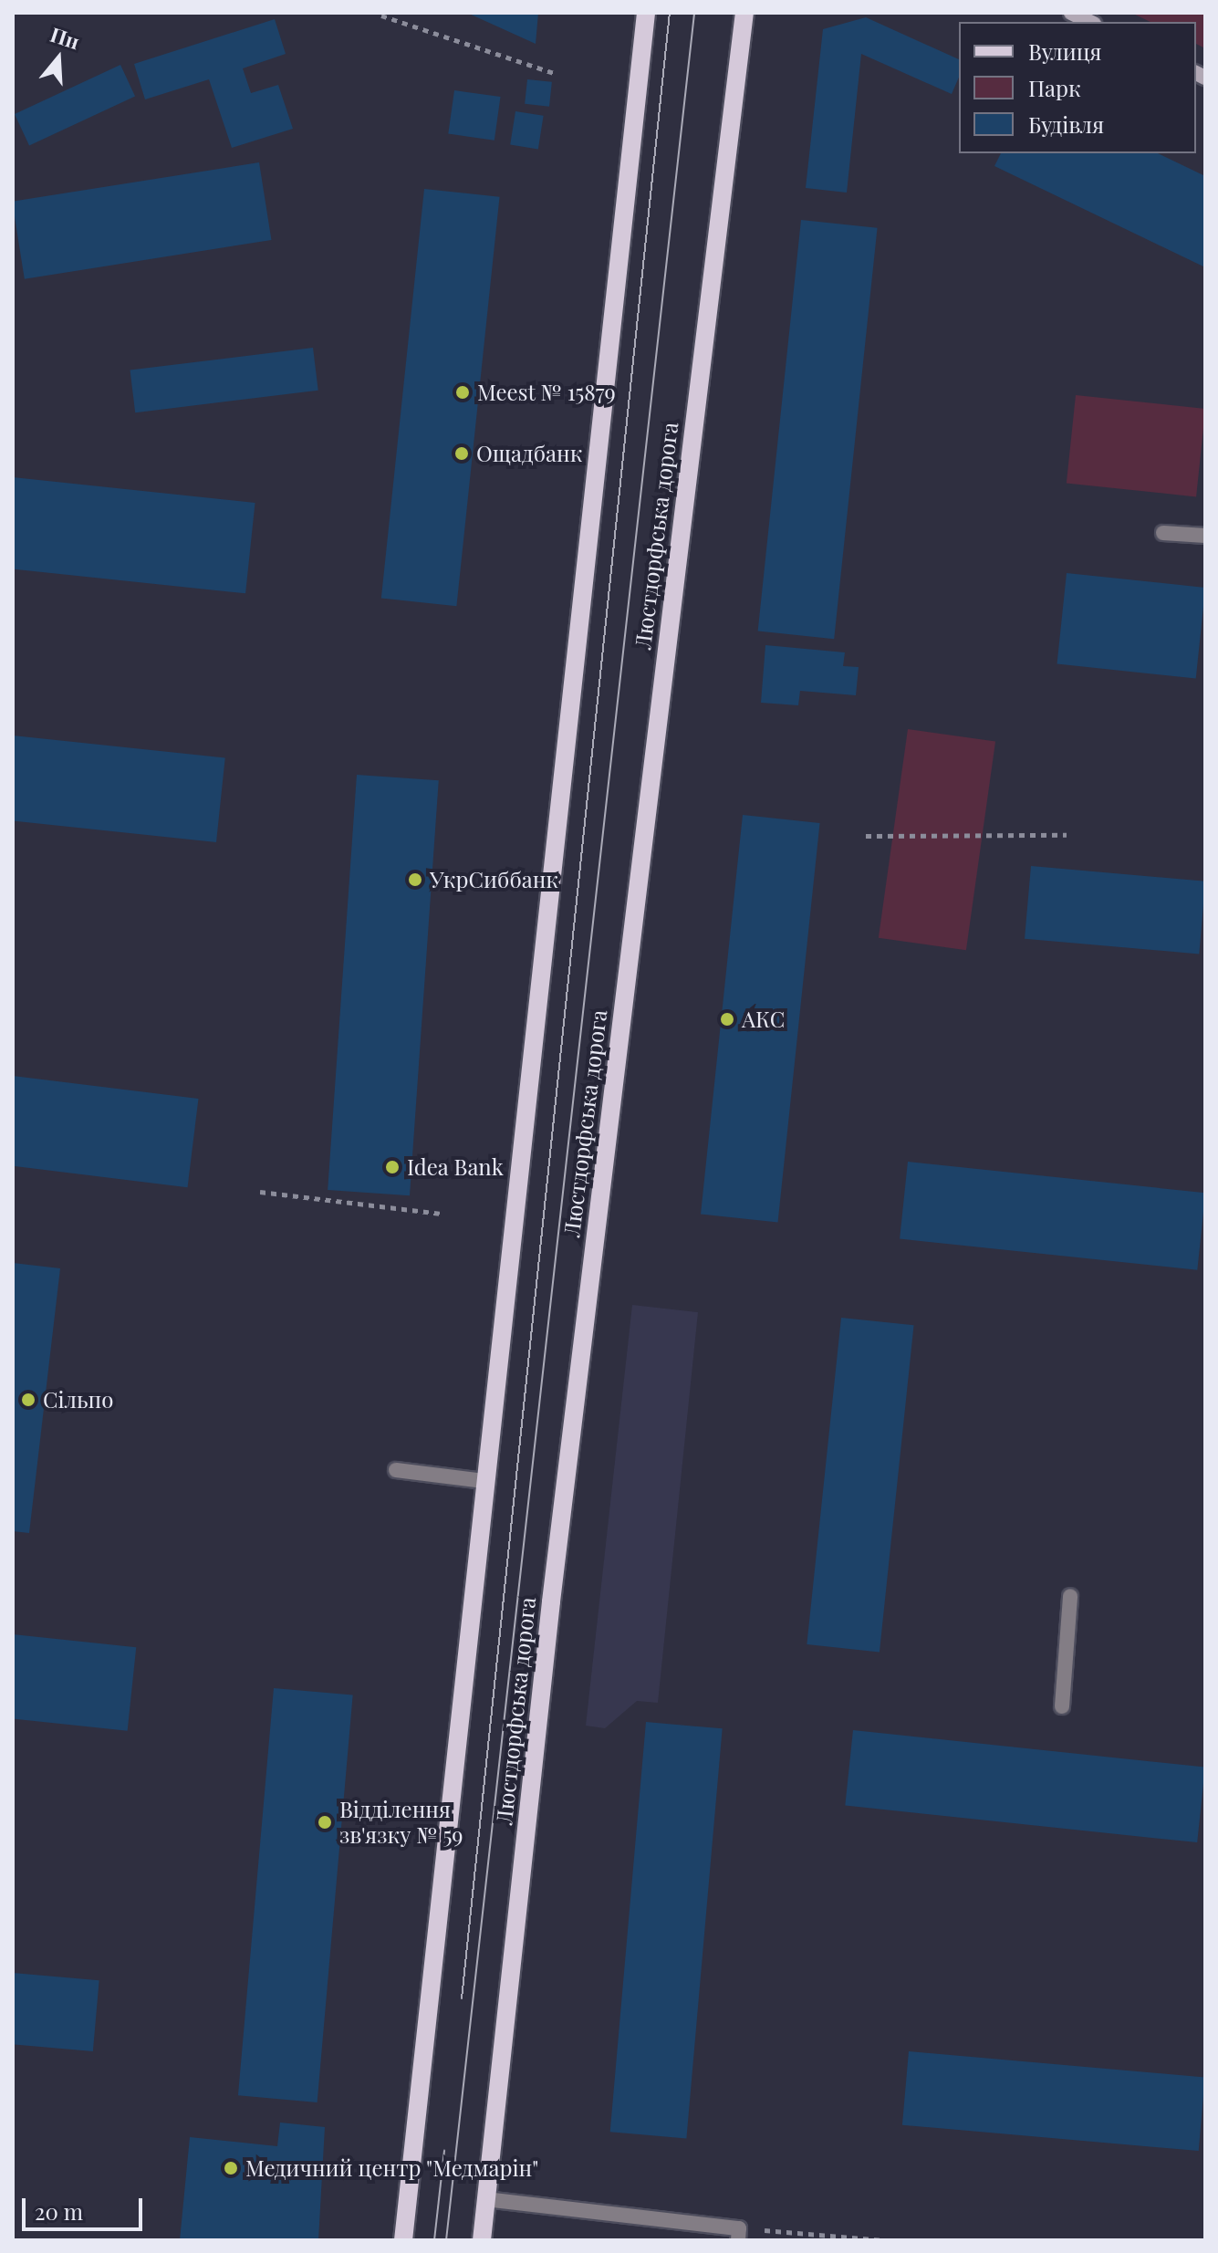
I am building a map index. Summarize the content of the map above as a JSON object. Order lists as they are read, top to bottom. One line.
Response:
{"streets":{"main road":["Люстдорфська дорога"]},"places":["Meest № 15879","Ощадбанк","УкрСиббанк","АКС","Idea Bank","Сільпо","Відділення зв'язку № 59","Медичний центр \"Медмарін\""],"legend":["Вулиця","Парк","Будівля"],"scale_bar":"20 m","north":"top"}
